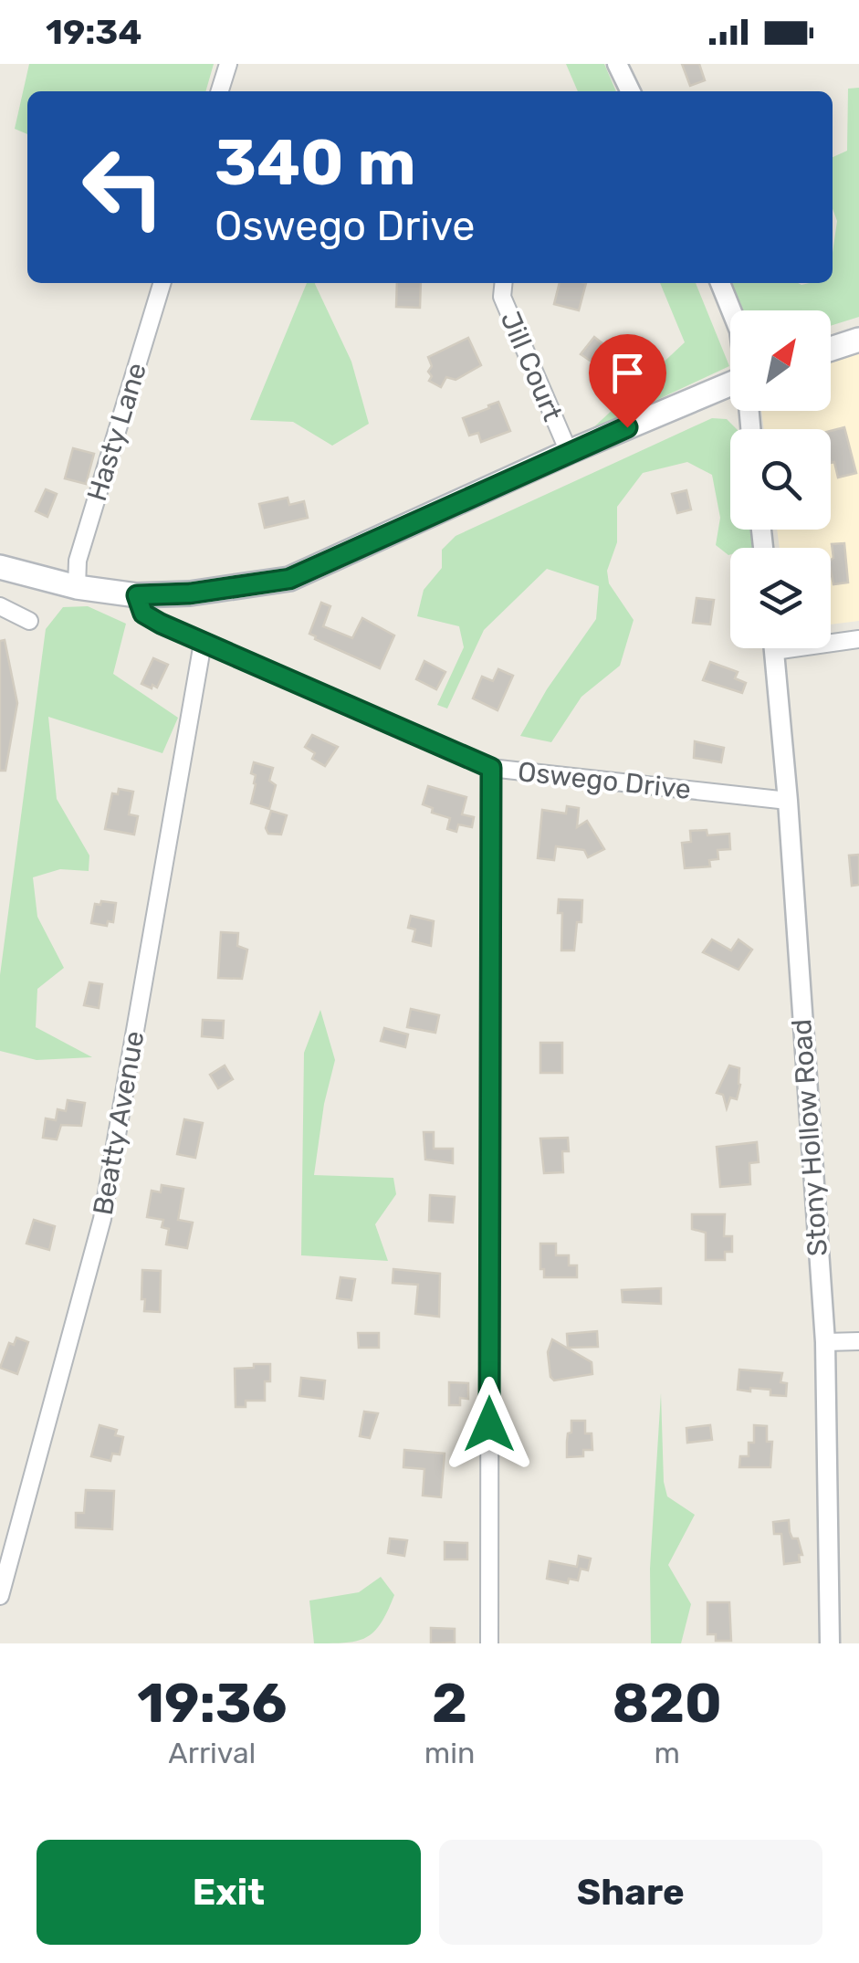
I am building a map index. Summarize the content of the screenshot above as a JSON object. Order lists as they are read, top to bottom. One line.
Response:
{"streets":{"street":["Jill Court","Hasty Lane","Oswego Drive","Beatty Avenue","Stony Hollow Road"]},"crossings":[["Oswego Drive","Beatty Avenue"],["Oswego Drive","Stony Hollow Road"]],"north":"top right","page":{"status":"19:34","turn":["340 m","Oswego Drive"],"eta":["19:36","Arrival","2","min","820","m"],"buttons":["Exit","Share"]}}
